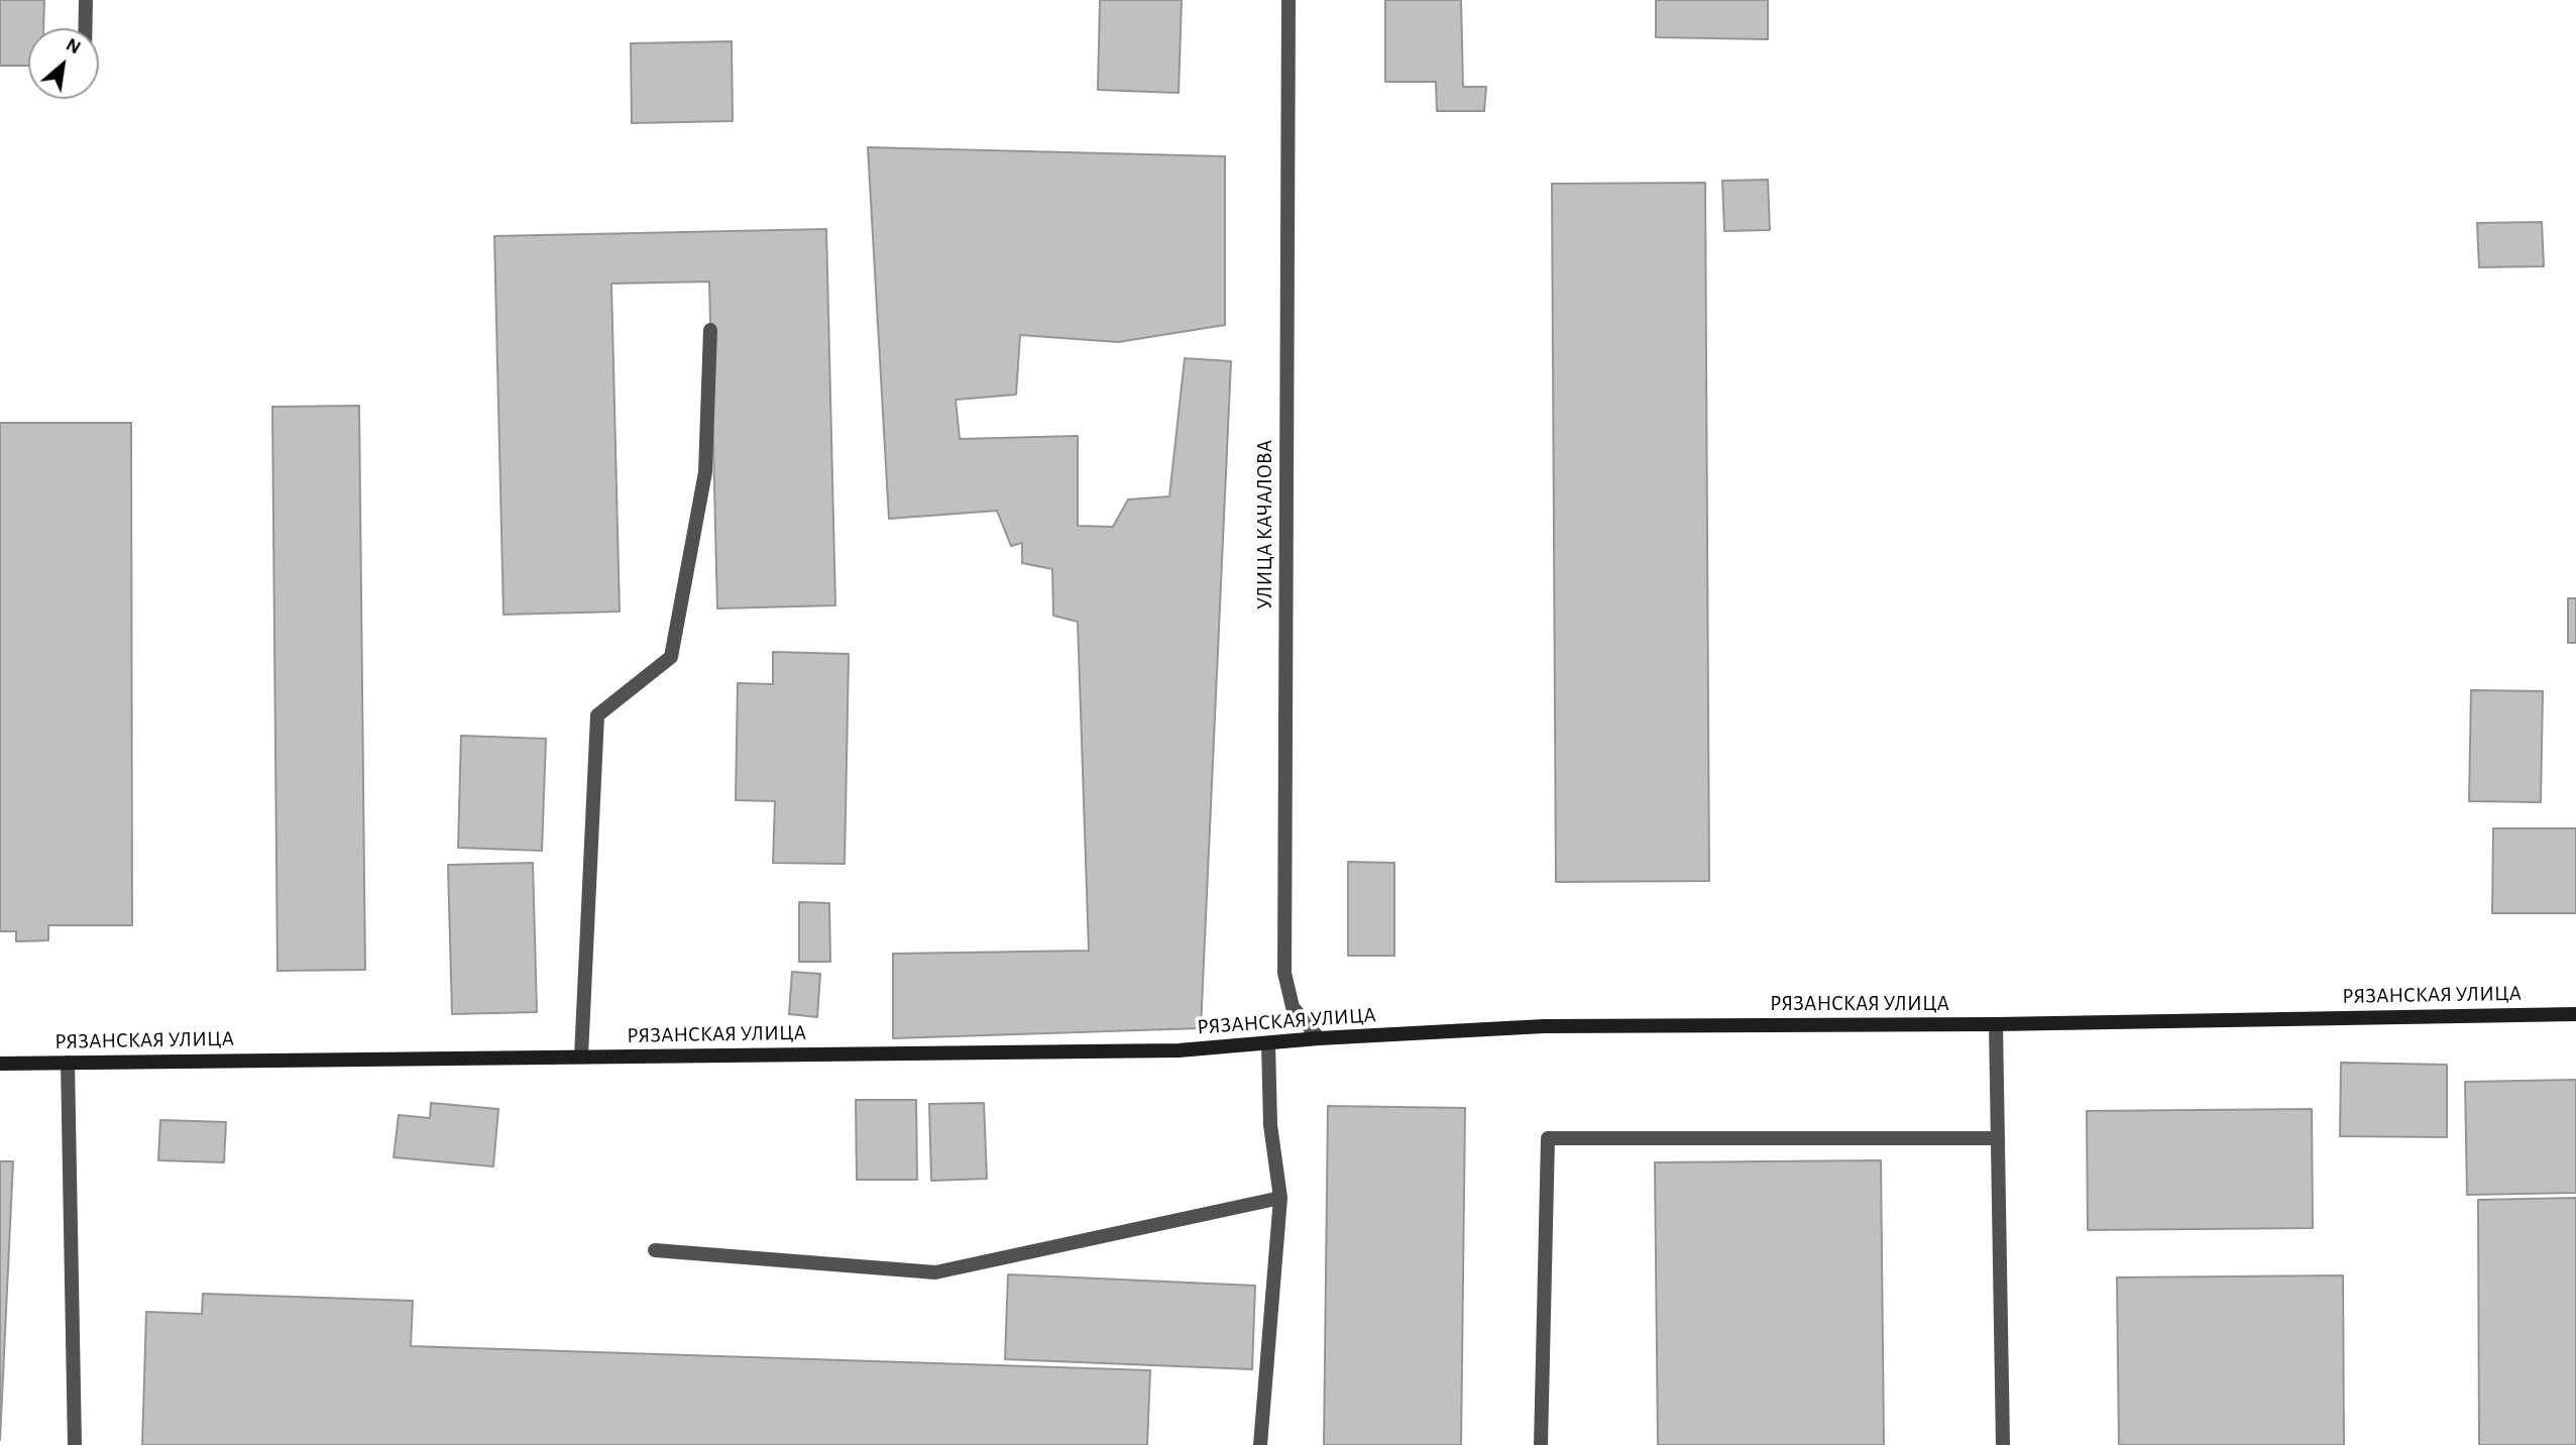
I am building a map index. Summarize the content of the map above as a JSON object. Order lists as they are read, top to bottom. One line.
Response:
{"streets":{"main road":["РЯЗАНСКАЯ УЛИЦА"],"street":["УЛИЦА КАЧАЛОВА"]},"crossings":[["УЛИЦА КАЧАЛОВА","РЯЗАНСКАЯ УЛИЦА"]],"north":"top right"}
